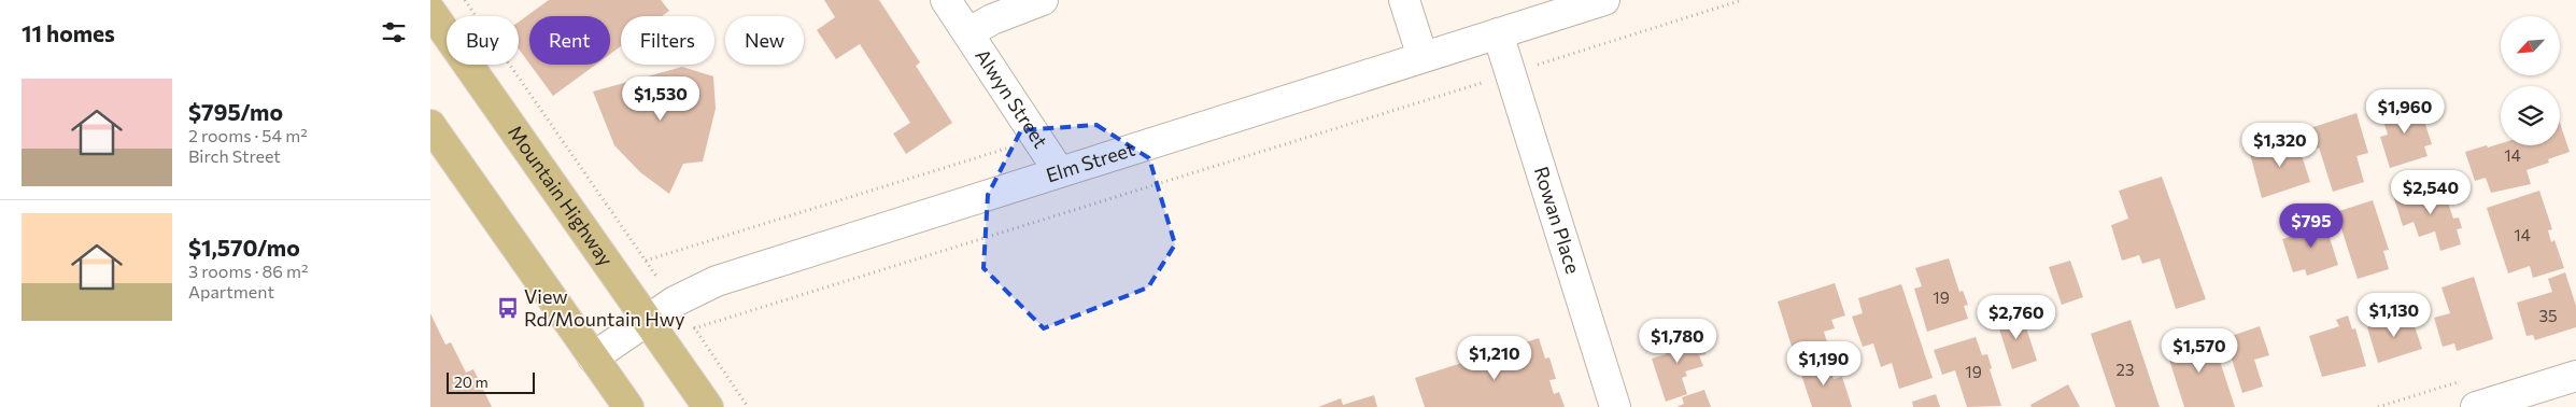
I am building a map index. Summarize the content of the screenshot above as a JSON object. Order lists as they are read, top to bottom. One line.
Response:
{"streets":{"main road":["Mountain Highway"],"street":["Alwyn Street","Elm Street","Rowan Place"]},"crossings":[["Alwyn Street","Elm Street"],["Elm Street","Mountain Highway"],["Elm Street","Rowan Place"]],"places":{"bus stop":["View Rd/Mountain Hwy"]},"house_numbers":["14","14","19","35","23","19"],"scale_bar":"20 m","north":"bottom left","page":{"heading":"11 homes","chip":["Buy","Rent","Filters","New"],"list":[{"name":"$795/mo","note":"2 rooms · 54 m² · Birch Street"},{"name":"$1,570/mo","note":"3 rooms · 86 m² · Apartment"}],"price":["$1,530","$1,960","$1,320","$2,540","$795","$1,130","$2,760","$1,780","$1,570","$1,210","$1,190"],"scale":"20 m"}}
